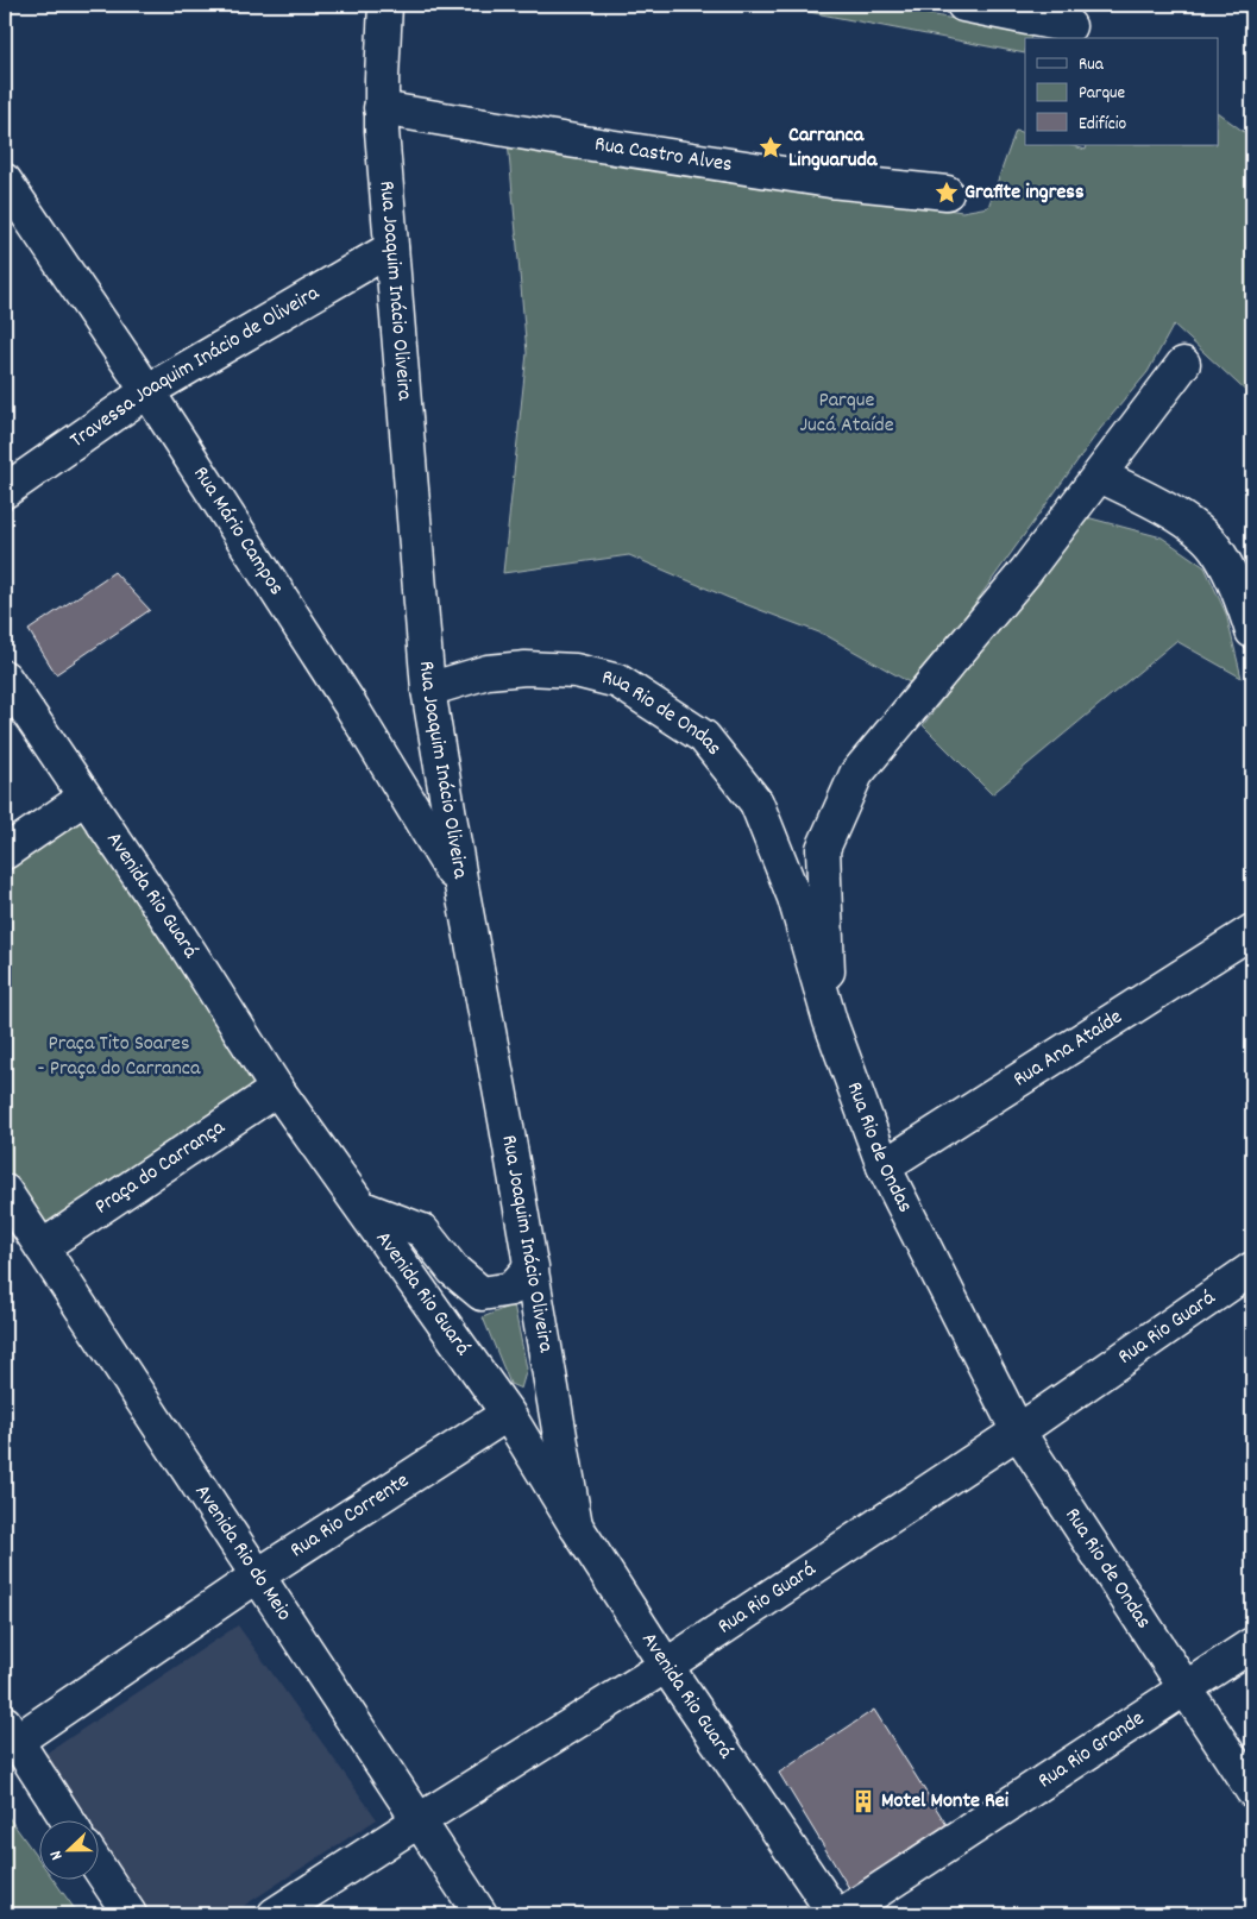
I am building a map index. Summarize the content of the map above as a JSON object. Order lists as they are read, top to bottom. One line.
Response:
{"streets":{"street":["Rua Castro Alves","Rua Joaquim Inácio Oliveira","Travessa Joaquim Inácio de Oliveira","Rua Mário Campos","Rua Rio de Ondas","Avenida Rio Guará","Rua Ana Ataíde","Praça do Carrança","Rua Rio Guará","Rua Rio Corrente","Avenida Rio do Meio","Rua Rio Grande"]},"crossings":[["Rua Castro Alves","Rua Joaquim Inácio Oliveira"],["Rua Joaquim Inácio Oliveira","Travessa Joaquim Inácio de Oliveira"],["Rua Joaquim Inácio Oliveira","Rua Mário Campos"],["Rua Joaquim Inácio Oliveira","Rua Rio de Ondas"],["Rua Joaquim Inácio Oliveira","Avenida Rio Guará"],["Travessa Joaquim Inácio de Oliveira","Rua Mário Campos"],["Rua Rio de Ondas","Rua Ana Ataíde"],["Rua Rio de Ondas","Rua Rio Guará"],["Rua Rio de Ondas","Rua Rio Grande"],["Avenida Rio Guará","Praça do Carrança"],["Avenida Rio Guará","Rua Rio Guará"],["Avenida Rio Guará","Rua Rio Corrente"],["Praça do Carrança","Avenida Rio do Meio"],["Rua Rio Guará","Avenida Rio do Meio"],["Rua Rio Corrente","Avenida Rio do Meio"]],"parks":["Parque Jucá Ataíde","Praça Tito Soares - Praça do Carranca"],"places":{"place":["Carranca Linguaruda","Grafite ingress"],"building":["Motel Monte Rei"]},"legend":["Rua","Parque","Edifício"],"north":"left"}
